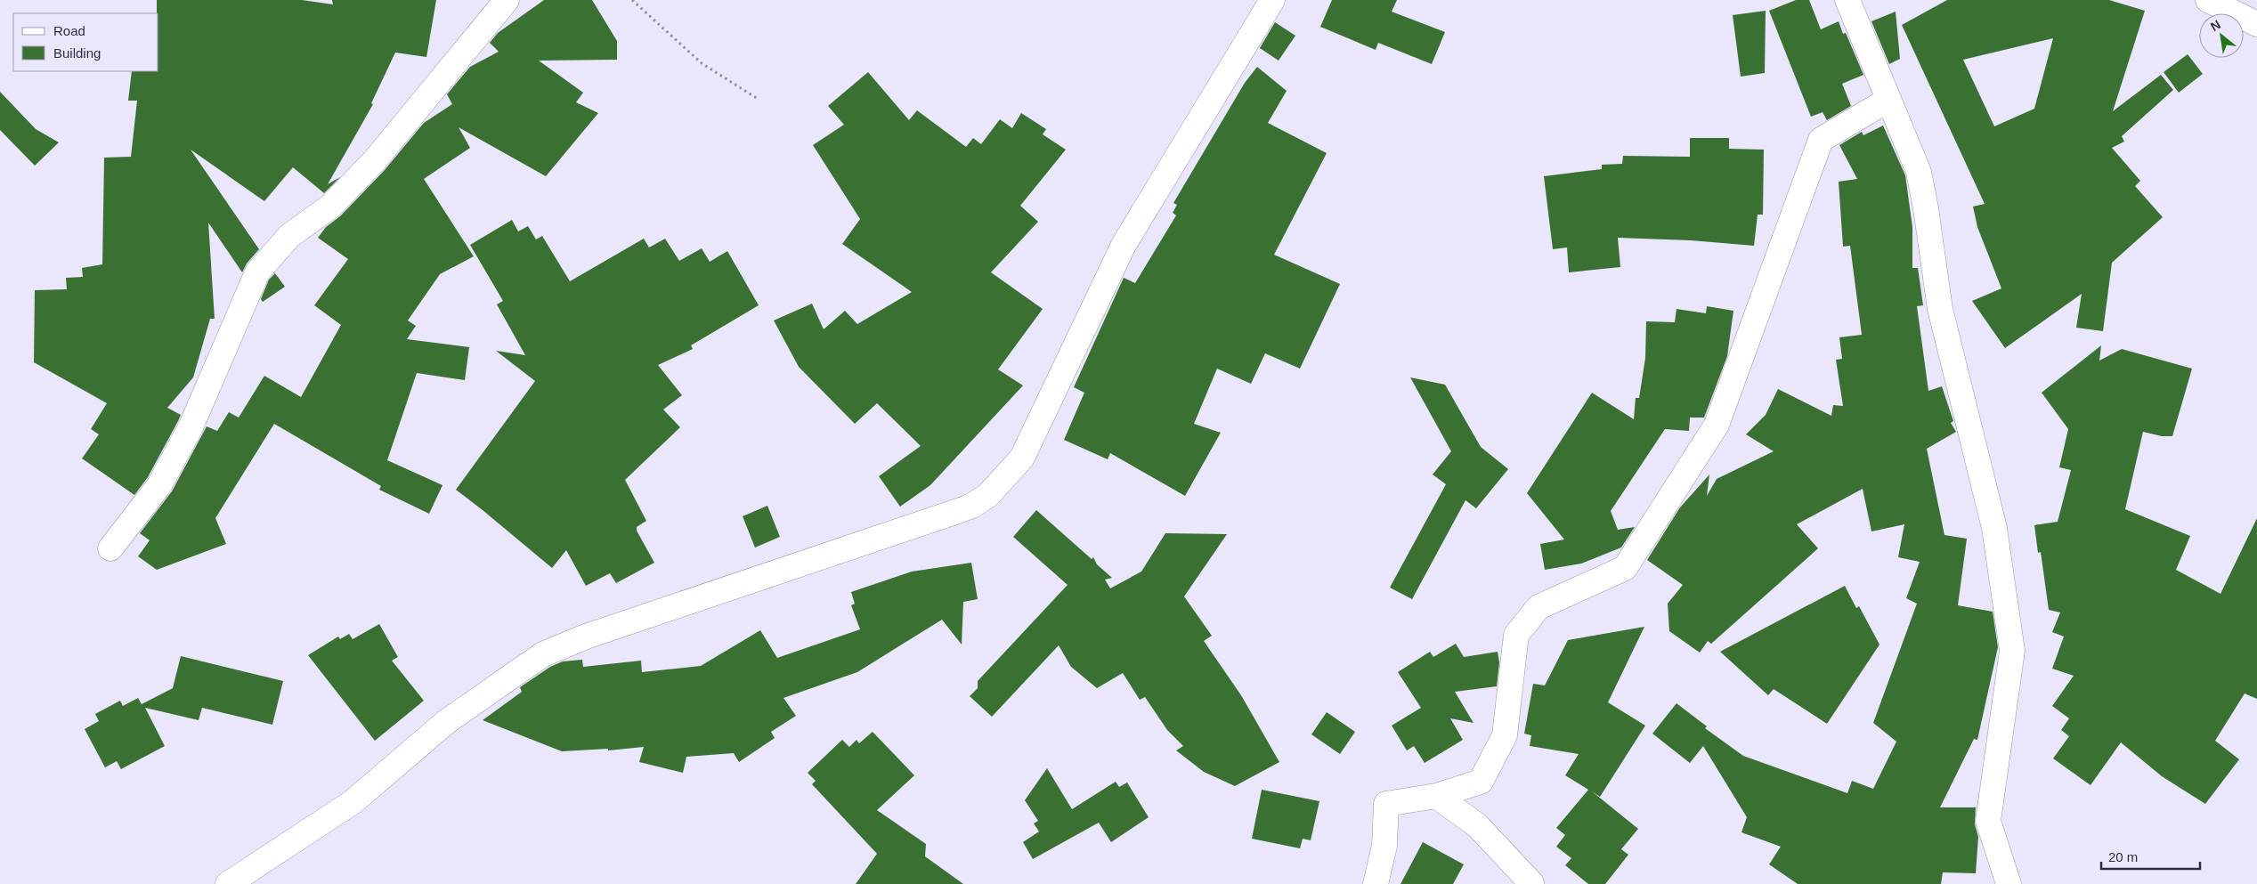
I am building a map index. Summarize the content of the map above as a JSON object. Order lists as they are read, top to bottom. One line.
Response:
{"legend":["Road","Building"],"scale_bar":"20 m","north":"top left"}
